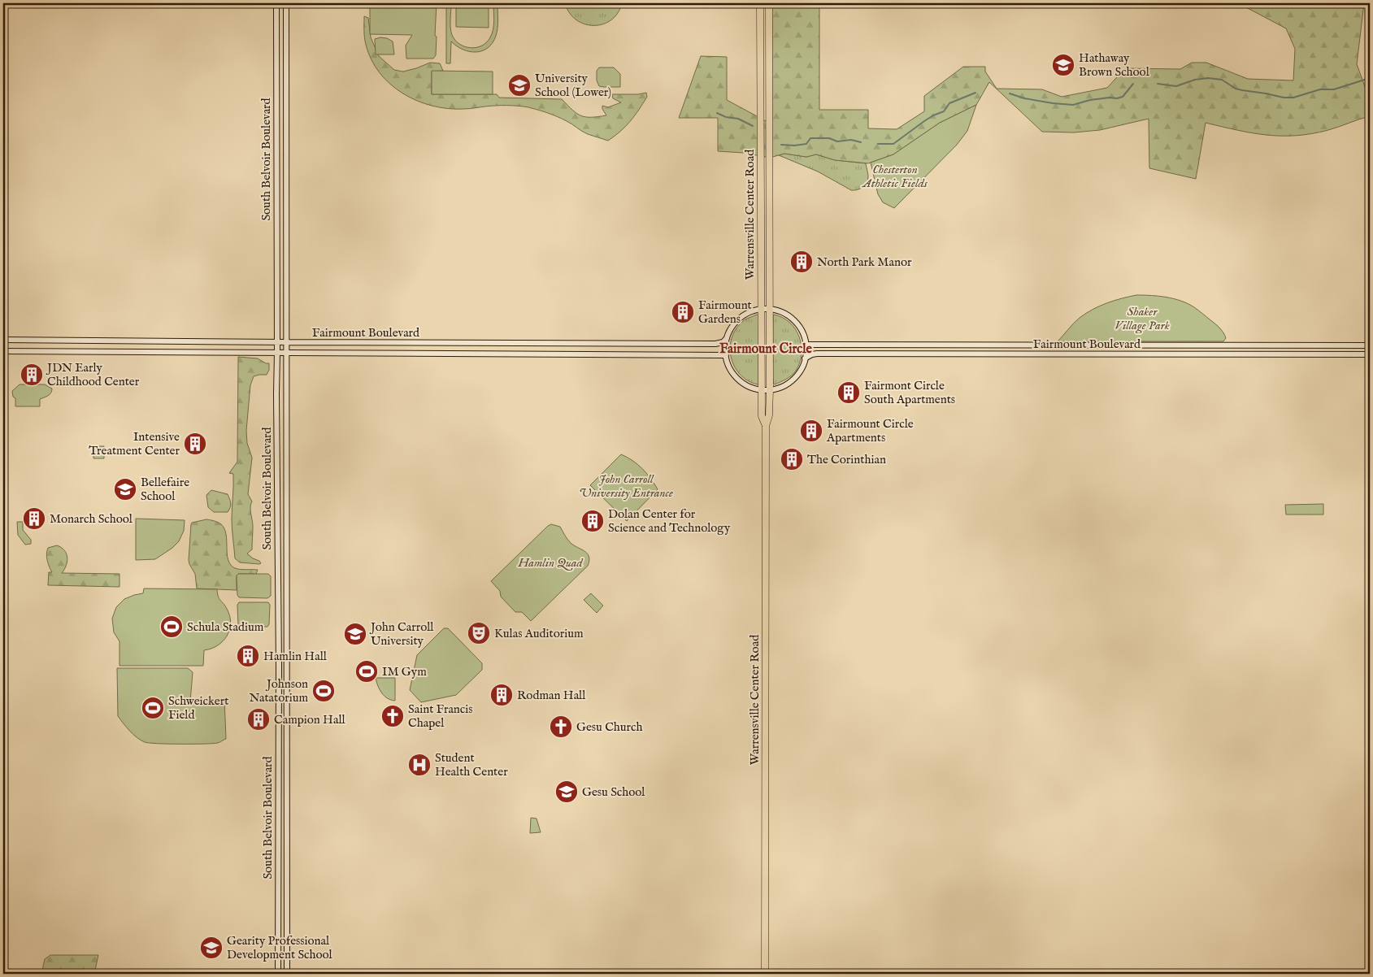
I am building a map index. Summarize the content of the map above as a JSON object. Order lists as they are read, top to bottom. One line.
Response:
{"streets":{"main road":["South Belvoir Boulevard","Warrensville Center Road","Fairmount Boulevard"]},"crossings":[["South Belvoir Boulevard","Fairmount Boulevard"]],"districts":["Fairmount Circle"],"parks":["Chesterton Athletic Fields","Shaker Village Park","John Carroll University Entrance","Hamlin Quad"],"places":{"school or university":["Hathaway Brown School","University School (Lower)","Bellefaire School","John Carroll University","Gesu School","Gearity Professional Development School"],"building":["North Park Manor","Fairmount Gardens","JDN Early Childhood Center","Fairmont Circle South Apartments","Fairmount Circle Apartments","Intensive Treatment Center","The Corinthian","Monarch School","Dolan Center for Science and Technology","Hamlin Hall","Rodman Hall","Campion Hall"],"sports":["Schula Stadium","IM Gym","Johnson Natatorium","Schweickert Field"],"theatre":["Kulas Auditorium"],"church":["Saint Francis Chapel","Gesu Church"],"hospital":["Student Health Center"]}}
